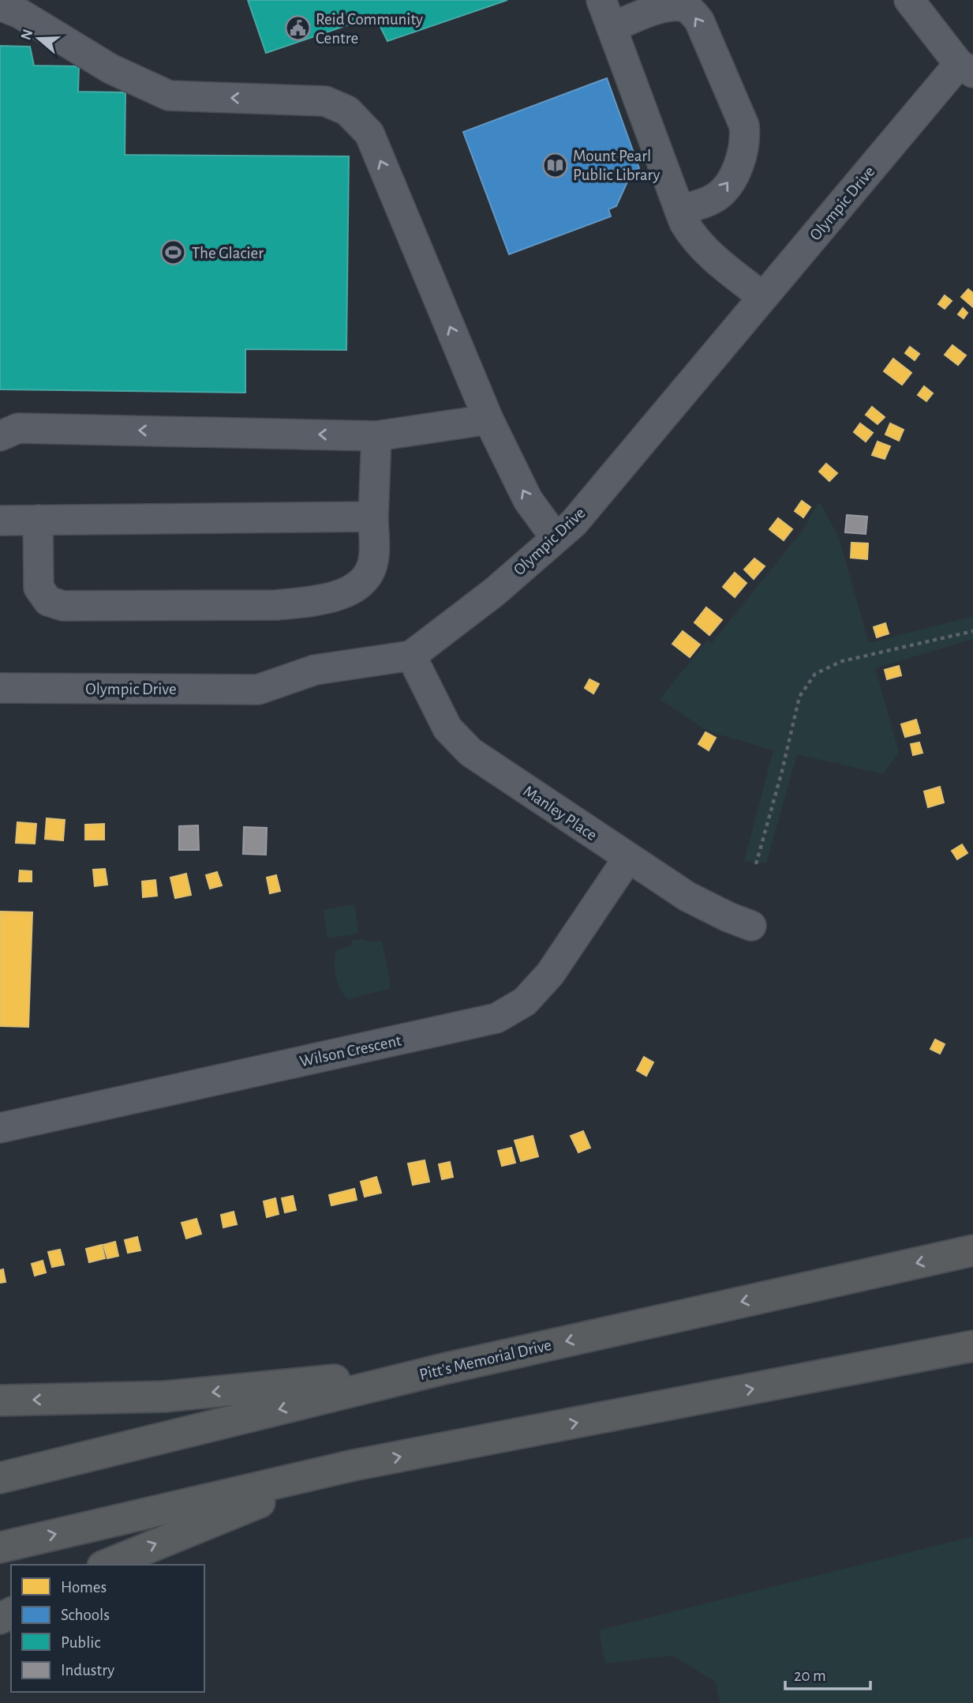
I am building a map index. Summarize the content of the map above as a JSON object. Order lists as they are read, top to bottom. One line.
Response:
{"streets":{"highway":["Pitt's Memorial Drive"],"street":["Olympic Drive","Manley Place","Wilson Crescent"]},"crossings":[["Olympic Drive","Manley Place"],["Manley Place","Wilson Crescent"]],"places":{"public building":["Reid Community Centre"],"library":["Mount Pearl Public Library"],"sports":["The Glacier"]},"legend":["Homes","Schools","Public","Industry"],"scale_bar":"20 m","north":"left"}
